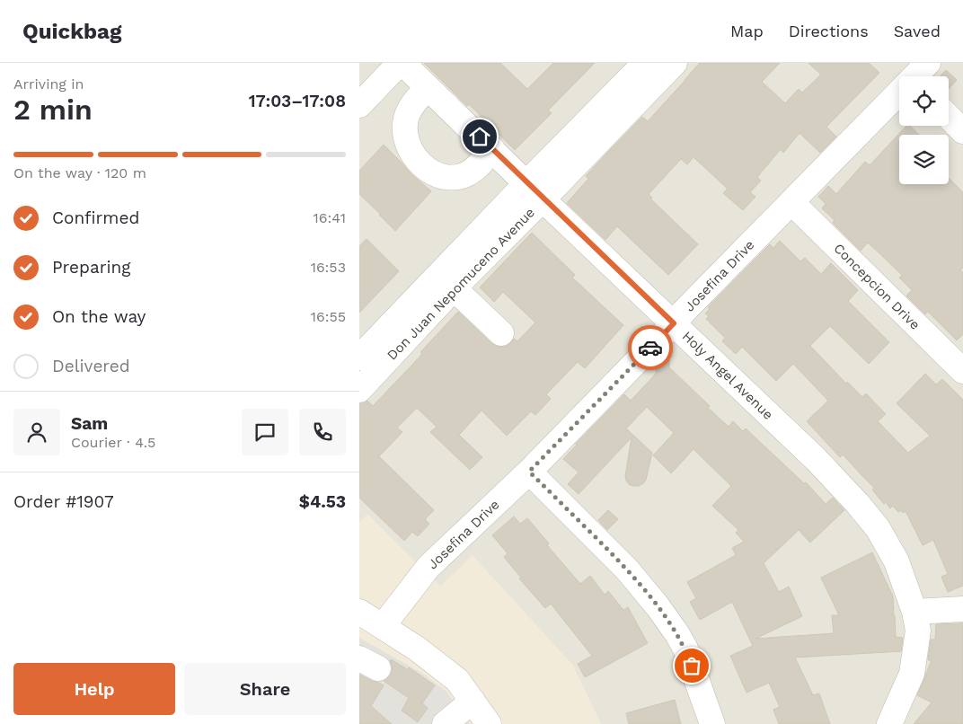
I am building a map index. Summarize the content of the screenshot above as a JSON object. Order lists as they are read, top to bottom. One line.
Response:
{"streets":{"street":["Josefina Drive","Don Juan Nepomuceno Avenue","Concepcion Drive","Holy Angel Avenue"]},"crossings":[["Josefina Drive","Concepcion Drive"],["Josefina Drive","Holy Angel Avenue"],["Don Juan Nepomuceno Avenue","Holy Angel Avenue"]],"page":{"header":"Quickbag","nav":["Map","Directions","Saved"],"heading":["2 min","Arriving in","17:03–17:08"],"panel":["Sam","Courier · 4.5","Order #1907","$4.53"],"bar":"On the way · 120 m","list":[["Confirmed","16:41"],["Preparing","16:53"],["On the way","16:55"],"Delivered"],"buttons":["Help","Share"]}}
